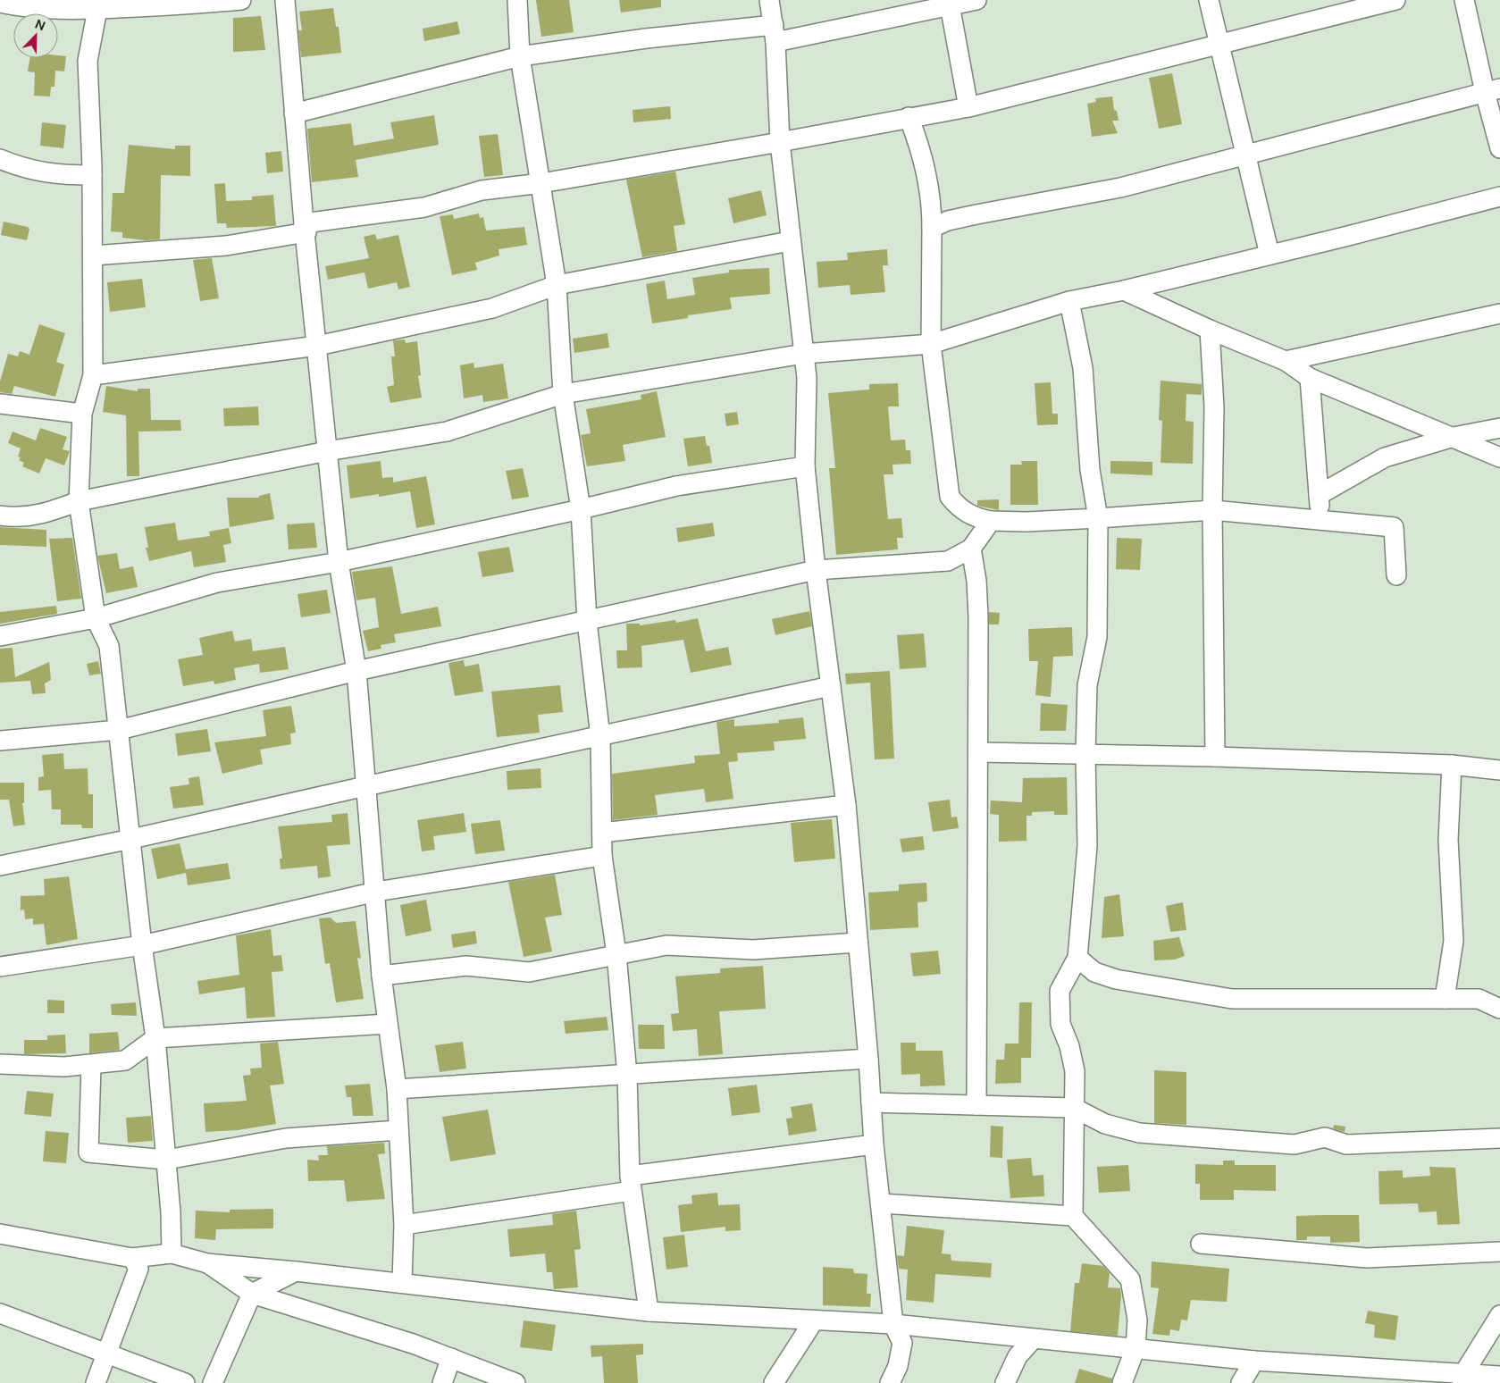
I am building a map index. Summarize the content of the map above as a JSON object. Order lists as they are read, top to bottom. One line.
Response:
{"north":"top right"}
